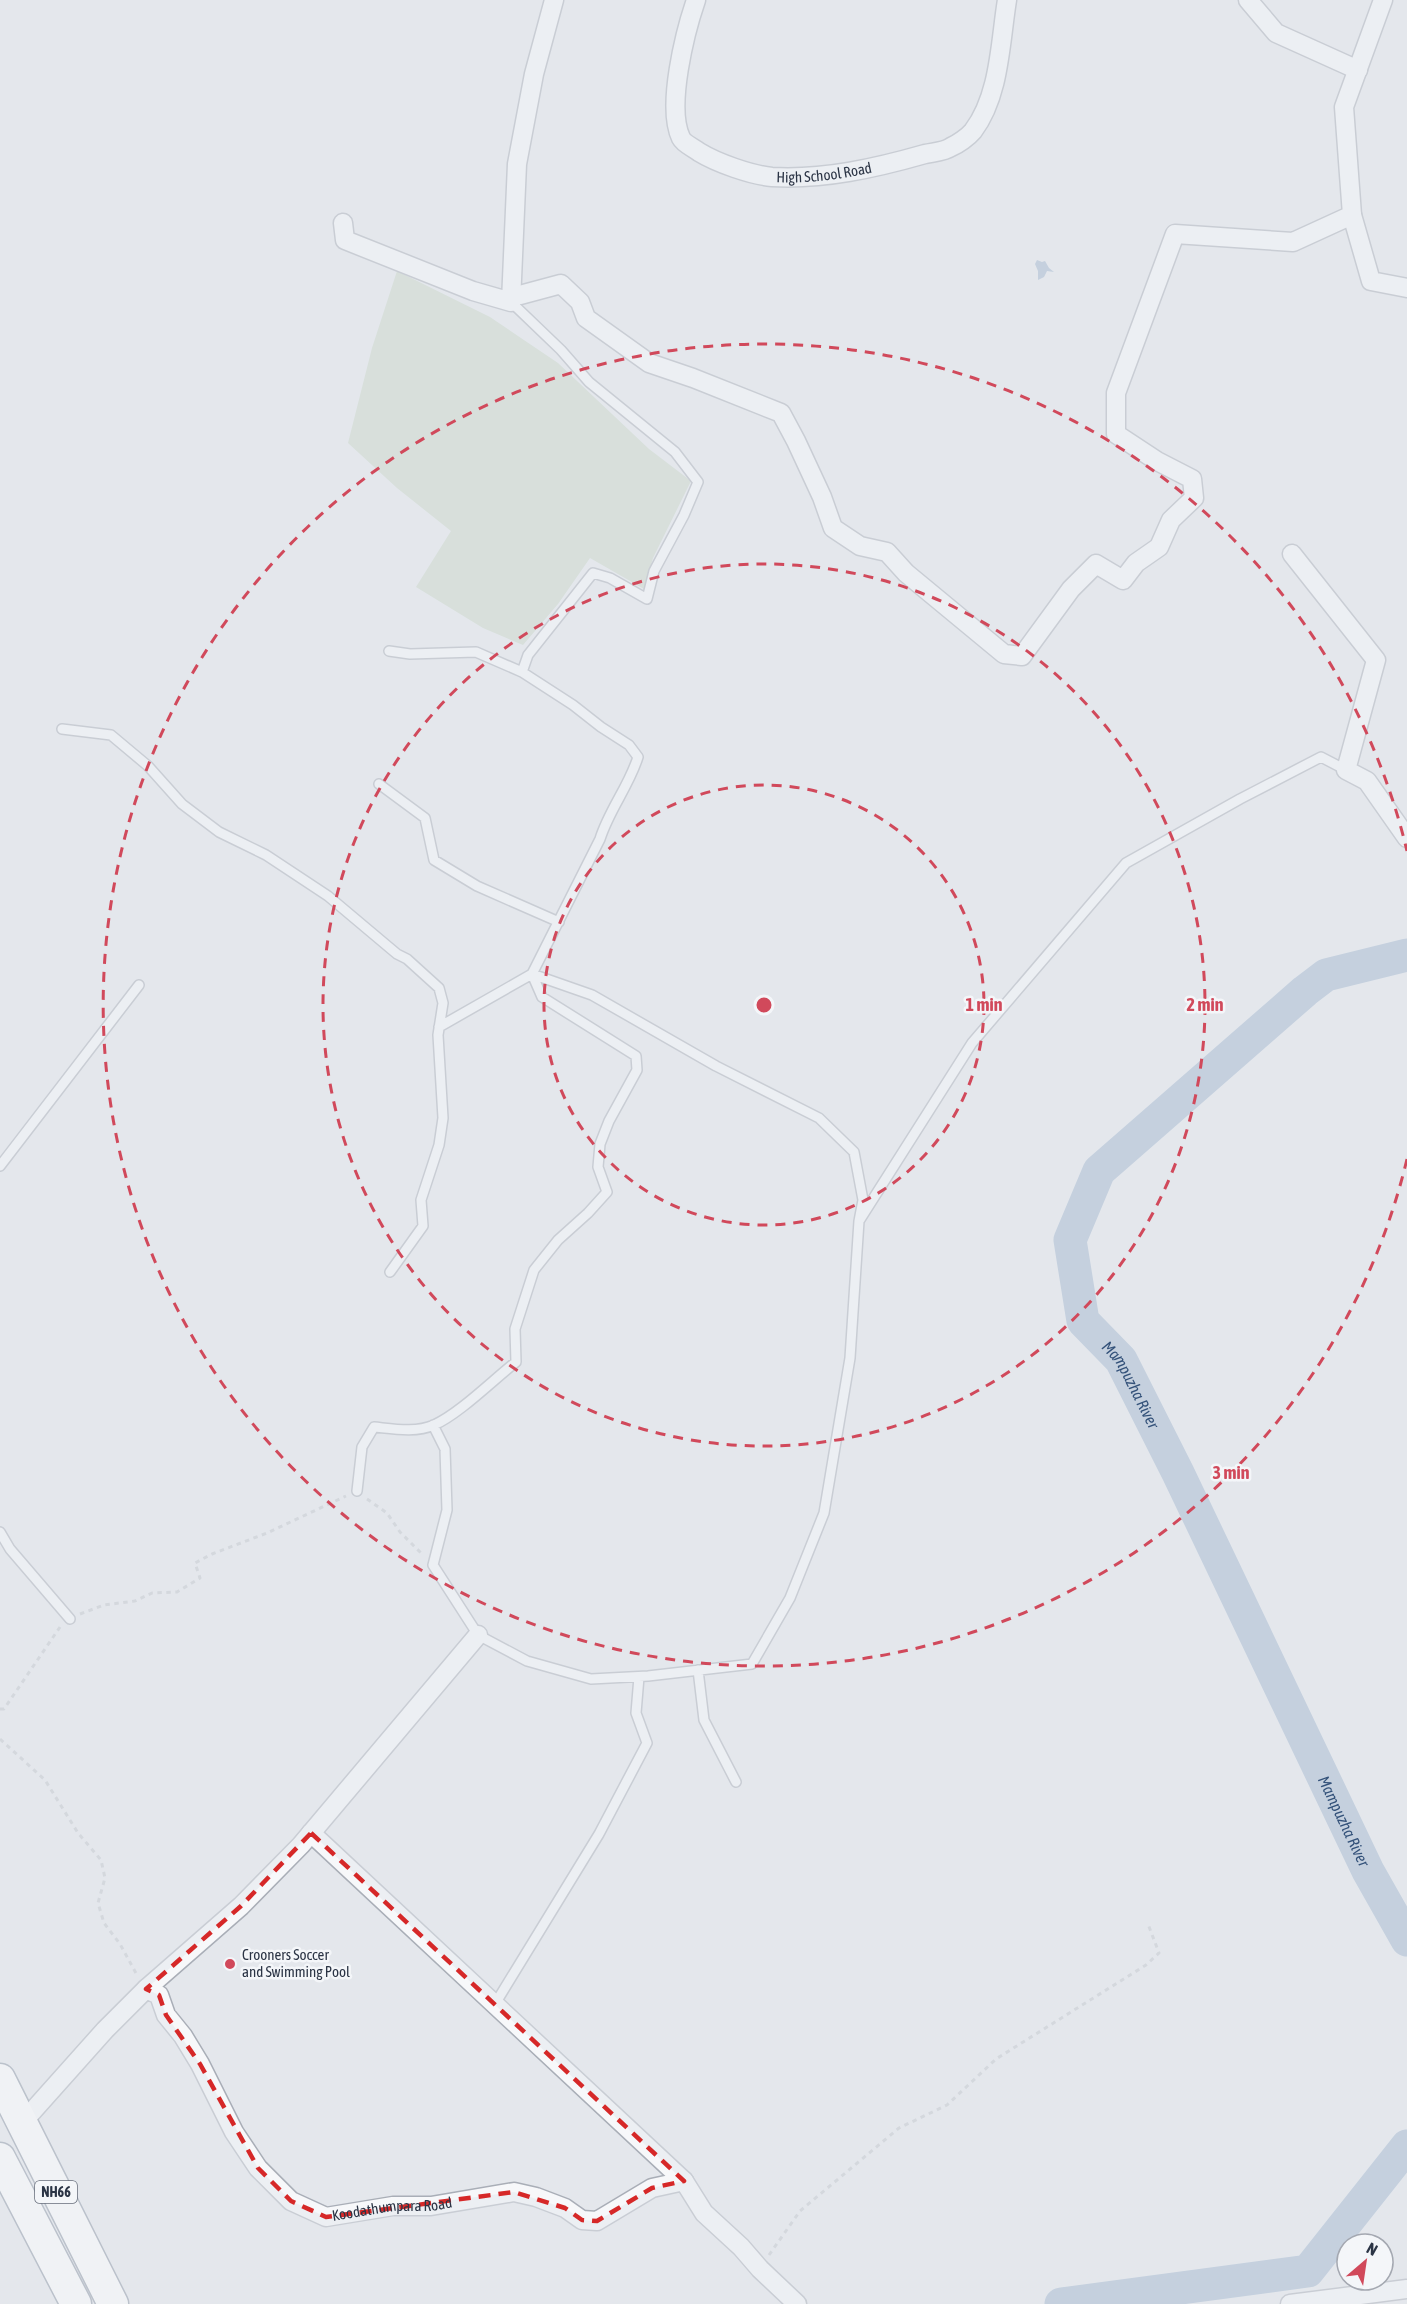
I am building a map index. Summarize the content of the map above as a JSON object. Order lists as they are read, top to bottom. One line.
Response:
{"streets":{"highway":["NH66"],"street":["High School Road","Koodathumpara Road"]},"water":["Mampuzha River"],"places":["Crooners Soccer and Swimming Pool"],"north":"top right","rings":["1 min","2 min","3 min"]}
